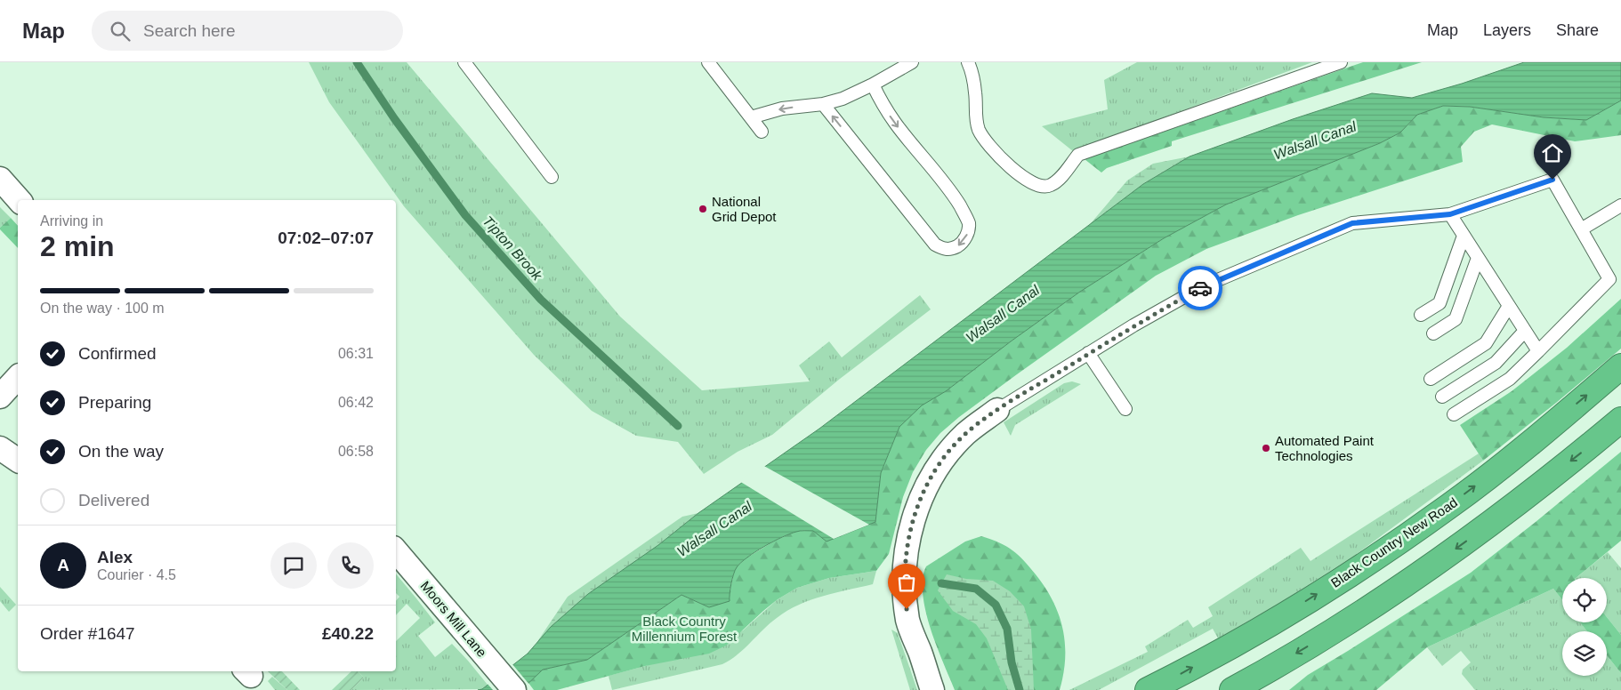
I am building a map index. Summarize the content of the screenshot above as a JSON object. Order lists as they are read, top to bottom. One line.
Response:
{"streets":{"highway":["Black Country New Road"],"street":["Moors Mill Lane"]},"water":["Walsall Canal","Tipton Brook"],"parks":["Black Country Millennium Forest"],"places":["National Grid Depot","Automated Paint Technologies"],"page":{"header":"Map","search":"Search here","nav":["Map","Layers","Share"],"heading":["2 min","Arriving in","07:02–07:07"],"panel":["Alex","Courier · 4.5","Order #1647","£40.22"],"bar":"On the way · 100 m","list":[["Confirmed","06:31"],["Preparing","06:42"],["On the way","06:58"],"Delivered"],"round":"A"}}
